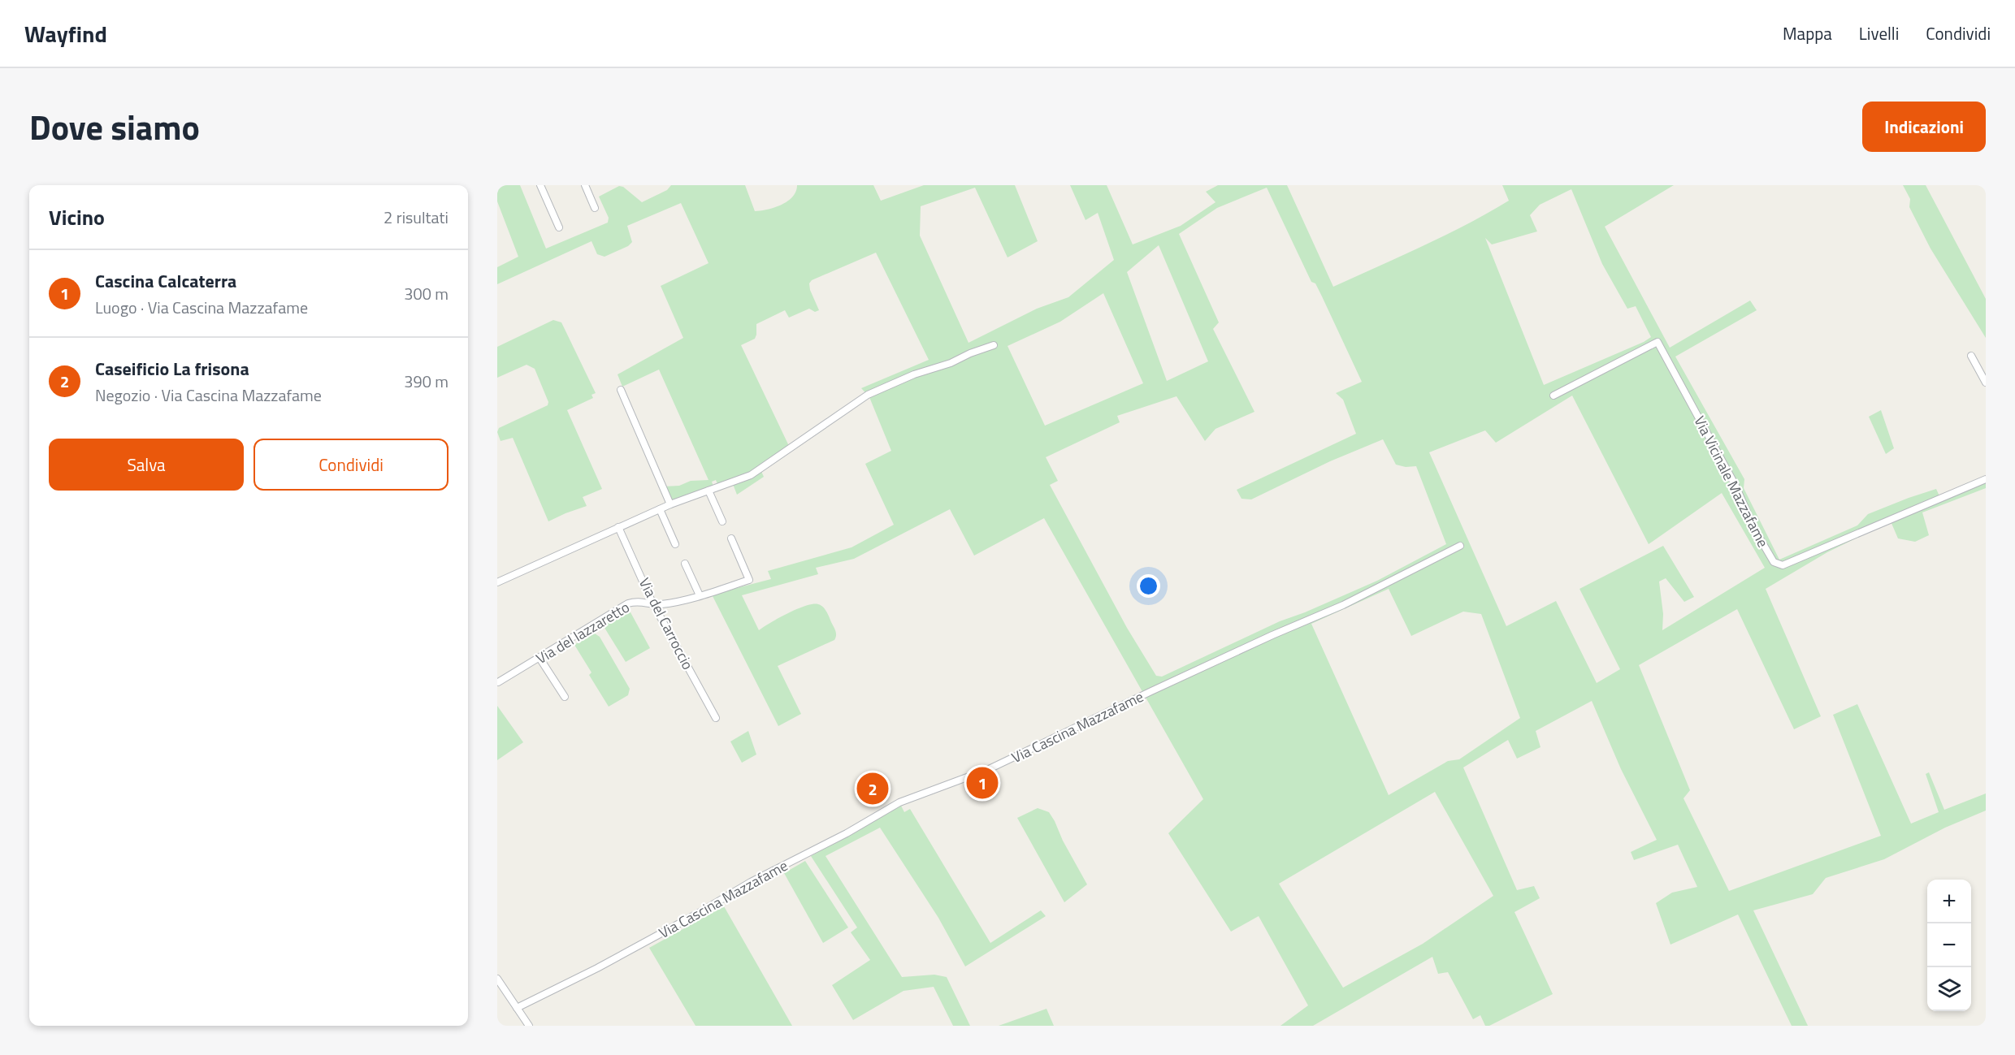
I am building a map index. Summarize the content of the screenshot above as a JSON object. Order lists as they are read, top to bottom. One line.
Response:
{"streets":{"street":["Via Vicinale Mazzafame","Via del Carroccio","Via del lazzaretto","Via Cascina Mazzafame"]},"crossings":[["Via del Carroccio","Via del lazzaretto"]],"page":{"header":"Wayfind","nav":["Mappa","Livelli","Condividi"],"title":"Dove siamo","buttons":["Indicazioni",["Salva","Condividi"]],"heading":["Vicino","2 risultati"],"list":[{"mark":"1","name":"Cascina Calcaterra","note":"Luogo · Via Cascina Mazzafame","value":"300 m"},{"mark":"2","name":"Caseificio La frisona","note":"Negozio · Via Cascina Mazzafame","value":"390 m"}],"pins":["1","2"],"map_buttons":["+","−"]}}
